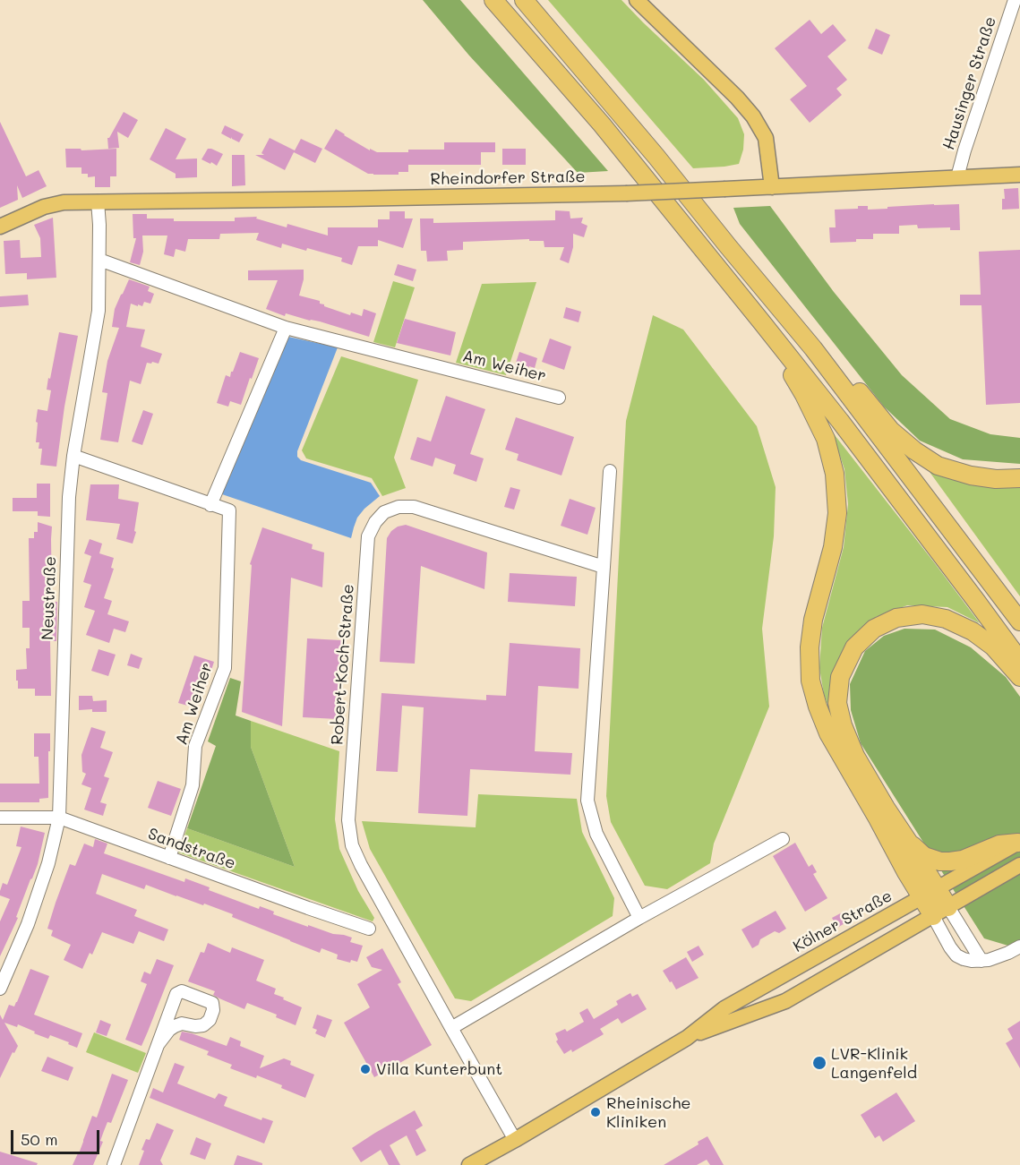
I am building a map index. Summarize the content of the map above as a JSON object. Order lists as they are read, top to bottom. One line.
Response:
{"streets":{"main road":["Rheindorfer Straße","Kölner Straße"],"street":["Hausinger Straße","Am Weiher","Neustraße","Robert-Koch-Straße","Sandstraße"]},"crossings":[["Hausinger Straße","Rheindorfer Straße"],["Rheindorfer Straße","Neustraße"],["Am Weiher","Neustraße"],["Am Weiher","Sandstraße"],["Neustraße","Sandstraße"],["Robert-Koch-Straße","Kölner Straße"]],"places":["LVR-Klinik Langenfeld","Villa Kunterbunt","Rheinische Kliniken"],"scale_bar":"50 m"}
